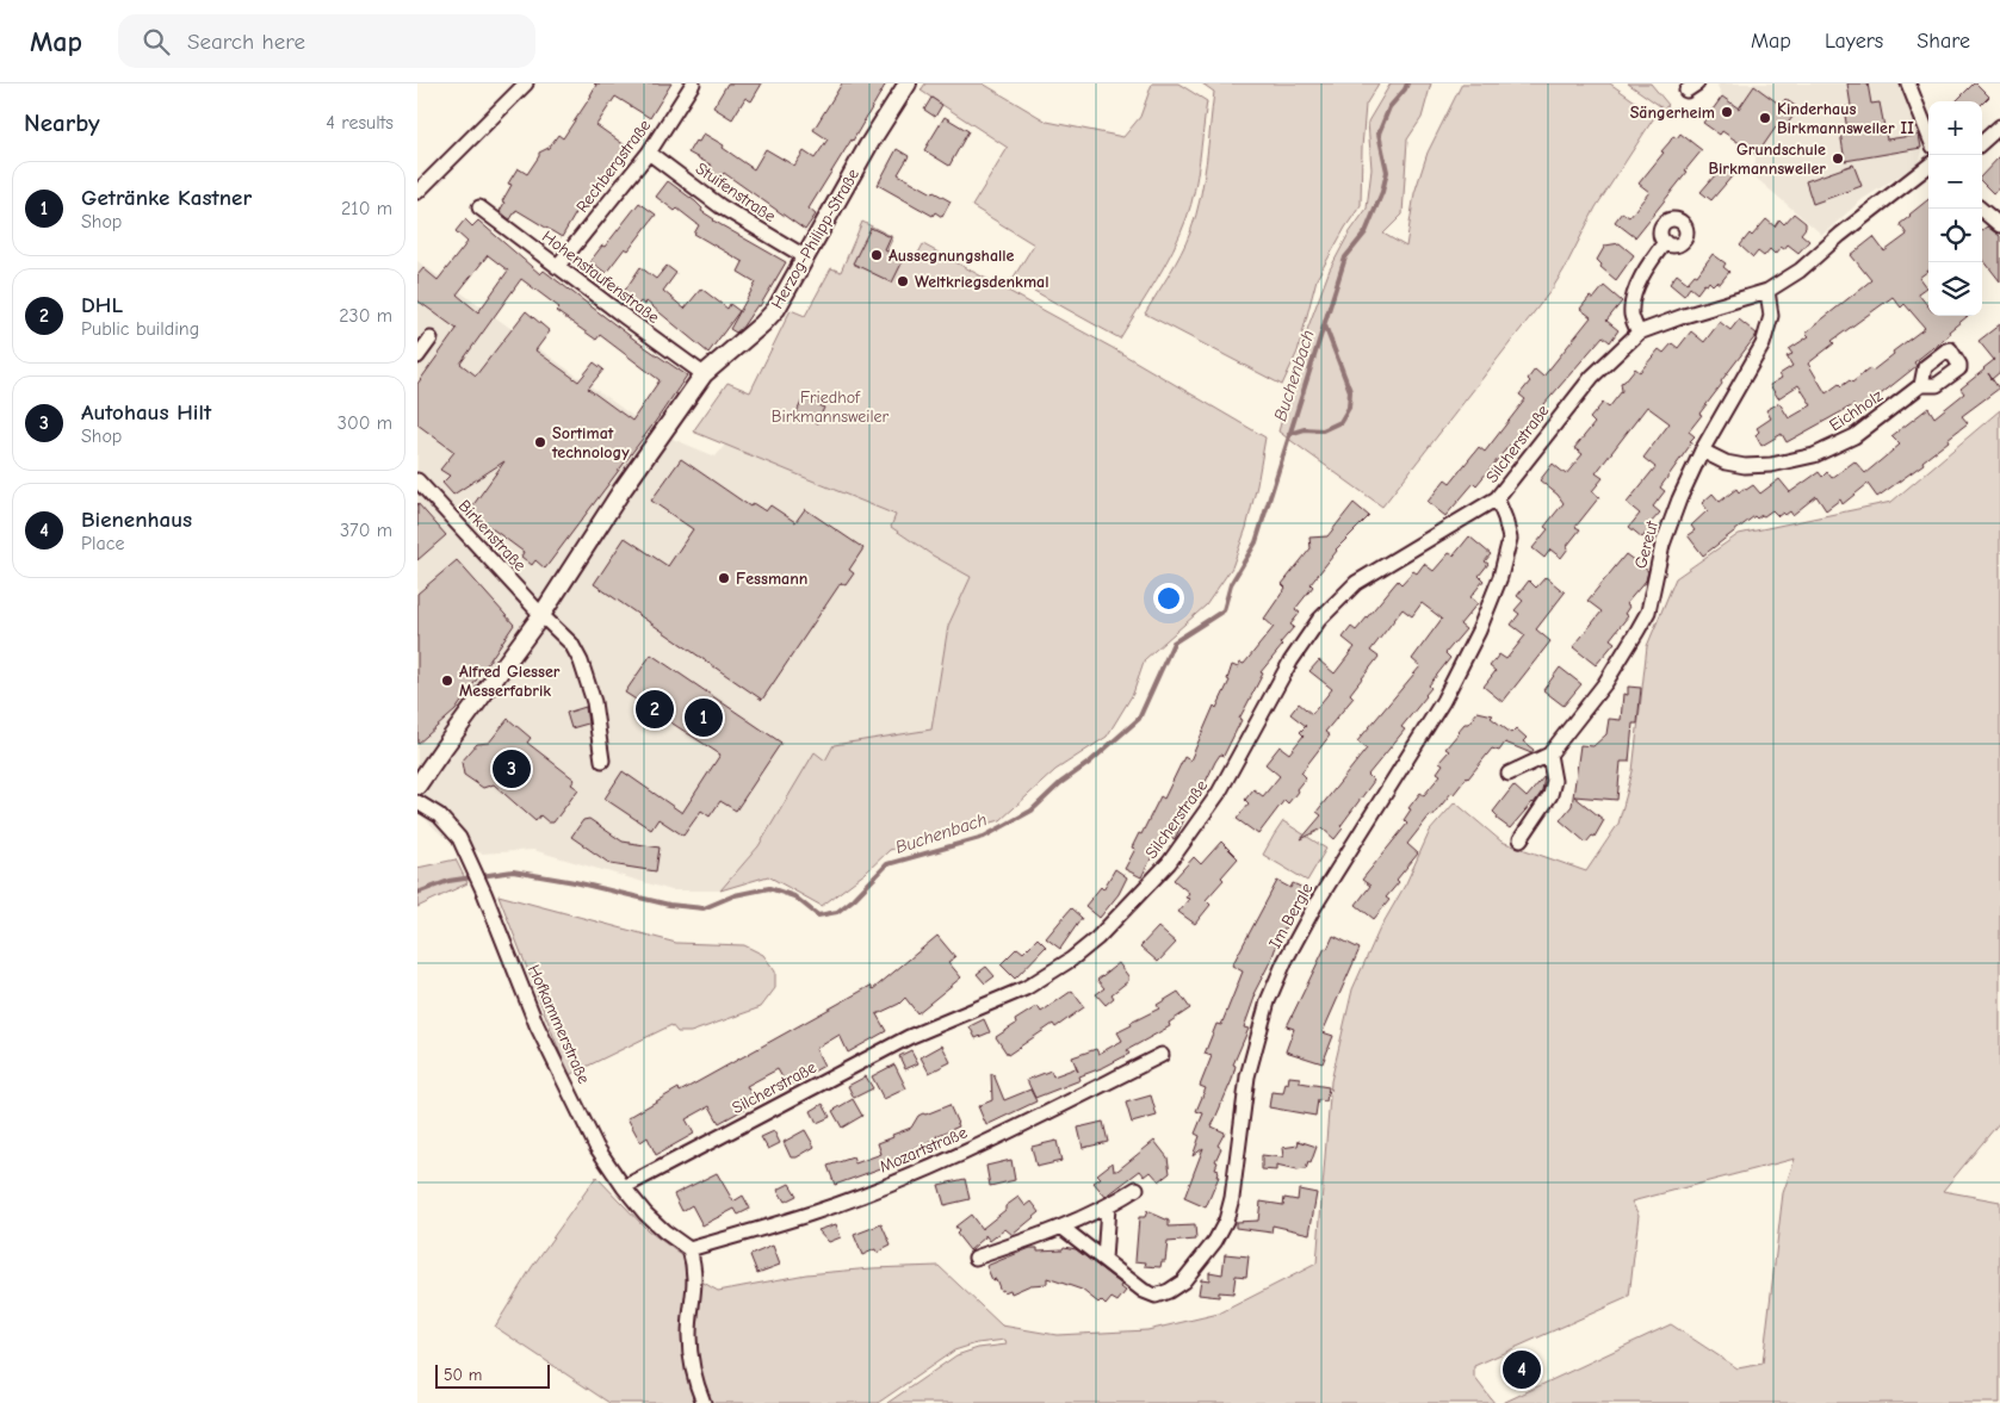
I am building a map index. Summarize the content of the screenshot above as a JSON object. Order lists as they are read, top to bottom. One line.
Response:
{"streets":{"street":["Rechbergstraße","Stuifenstraße","Herzog-Philipp-Straße","Hohenstaufenstraße","Eichholz","Silcherstraße","Birkenstraße","Gereut","Im Bergle","Hofkammerstraße","Mozartstraße"]},"crossings":[["Rechbergstraße","Stuifenstraße"],["Rechbergstraße","Hohenstaufenstraße"],["Stuifenstraße","Herzog-Philipp-Straße"],["Herzog-Philipp-Straße","Hohenstaufenstraße"],["Herzog-Philipp-Straße","Birkenstraße"],["Eichholz","Gereut"],["Silcherstraße","Gereut"],["Silcherstraße","Im Bergle"],["Silcherstraße","Hofkammerstraße"],["Hofkammerstraße","Mozartstraße"]],"water":["Buchenbach"],"parks":["Friedhof Birkmannsweiler"],"places":["Sängerheim","Kinderhaus Birkmannsweiler II","Grundschule Birkmannsweiler","Aussegnungshalle","Weltkriegsdenkmal","Sortimat technology","Fessmann","Alfred Giesser Messerfabrik"],"scale_bar":"50 m","page":{"header":"Map","search":"Search here","nav":["Map","Layers","Share"],"heading":["Nearby","4 results"],"map_buttons":["+","−"],"list":[{"mark":"1","name":"Getränke Kastner","note":"Shop","value":"210 m"},{"mark":"2","name":"DHL","note":"Public building","value":"230 m"},{"mark":"3","name":"Autohaus Hilt","note":"Shop","value":"300 m"},{"mark":"4","name":"Bienenhaus","note":"Place","value":"370 m"}],"pins":["2","1","3","4"],"scale":"50 m"}}
